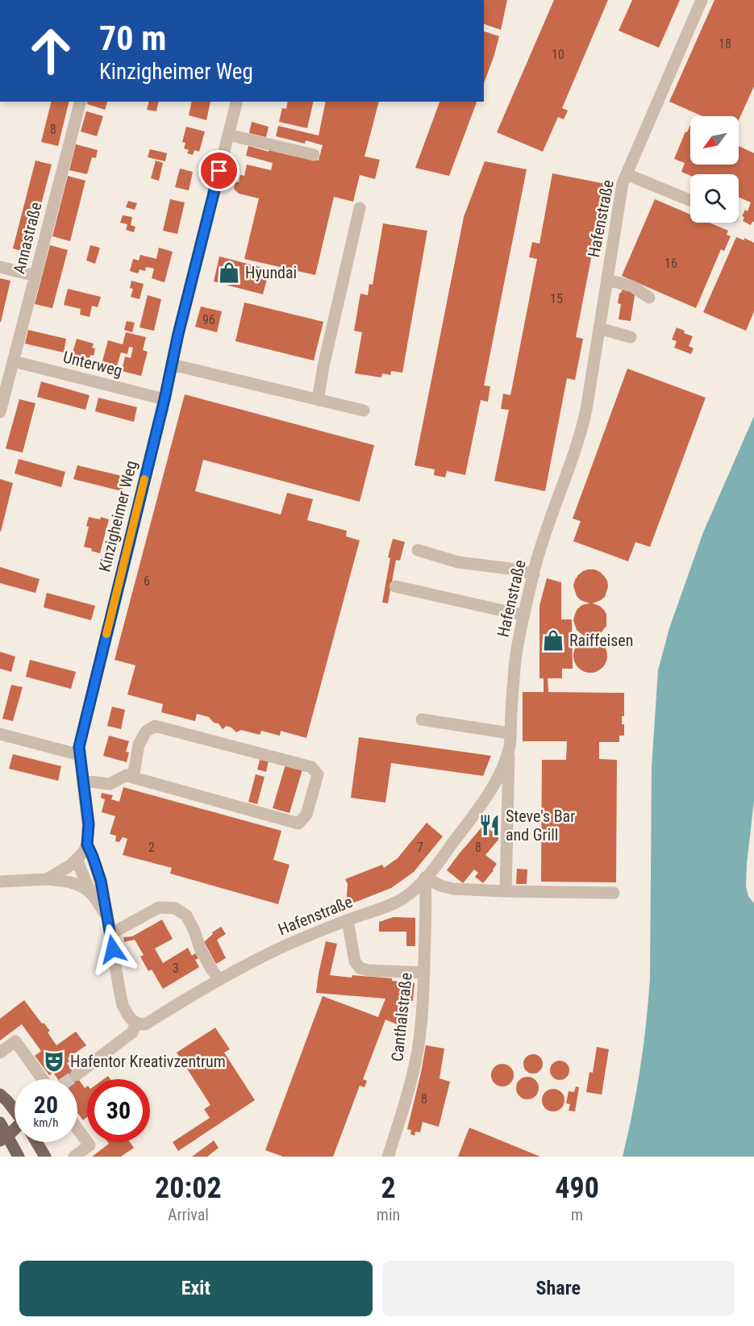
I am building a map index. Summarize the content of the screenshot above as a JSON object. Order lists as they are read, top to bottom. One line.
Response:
{"streets":{"street":["Hafenstraße","Annastraße","Unterweg","Kinzigheimer Weg","Canthalstraße"]},"crossings":[["Hafenstraße","Canthalstraße"],["Annastraße","Unterweg"],["Unterweg","Kinzigheimer Weg"]],"places":{"shop":["Hyundai","Raiffeisen"],"restaurant":["Steve's Bar and Grill"],"theatre":["Hafentor Kreativzentrum"]},"house_numbers":["18","10","8","16","15","96","6","2","7","8","3","8"],"north":"bottom left","page":{"turn":["70 m","Kinzigheimer Weg"],"speed":"20 km/h","limit":"30","eta":["20:02","Arrival","2","min","490","m"],"buttons":["Exit","Share"]}}
